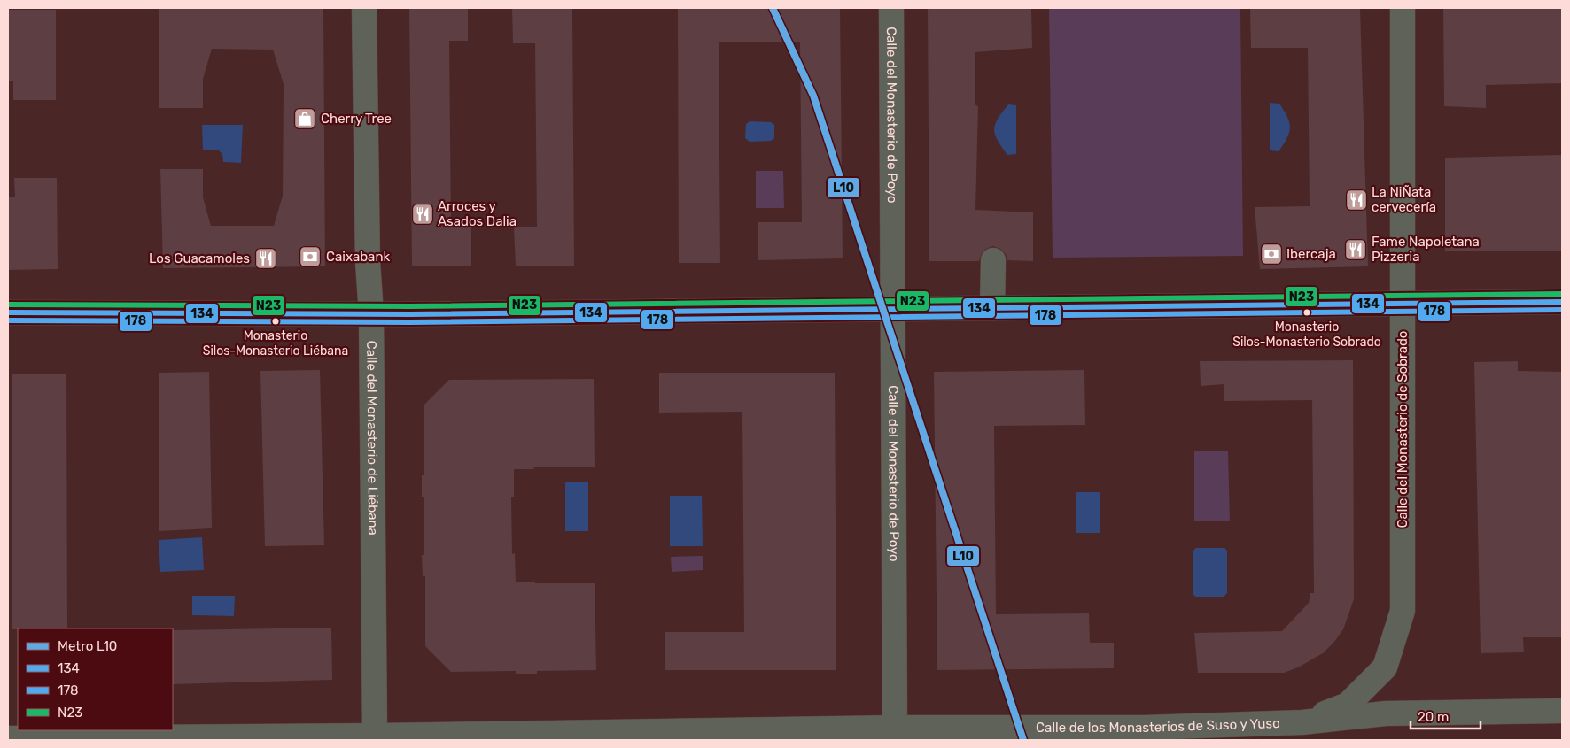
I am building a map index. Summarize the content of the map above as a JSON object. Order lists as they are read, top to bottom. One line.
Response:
{"streets":{"street":["Calle del Monasterio de Poyo","Calle del Monasterio de Sobrado","Calle del Monasterio de Liébana","Calle de los Monasterios de Suso y Yuso"]},"crossings":[["Calle del Monasterio de Poyo","Calle de los Monasterios de Suso y Yuso"],["Calle del Monasterio de Sobrado","Calle de los Monasterios de Suso y Yuso"],["Calle del Monasterio de Liébana","Calle de los Monasterios de Suso y Yuso"]],"places":{"shop":["Cherry Tree"],"restaurant":["La NiÑata cervecería","Arroces y Asados Dalia","Fame Napoletana Pizzeria","Los Guacamoles"],"bank":["Ibercaja","Caixabank"],"other":["Monasterio Silos-Monasterio Sobrado","Monasterio Silos-Monasterio Liébana"]},"lines":["metro line L10","transit line N23","transit line 134","transit line 178"],"legend":["Metro L10","134","178","N23"],"scale_bar":"20 m"}
